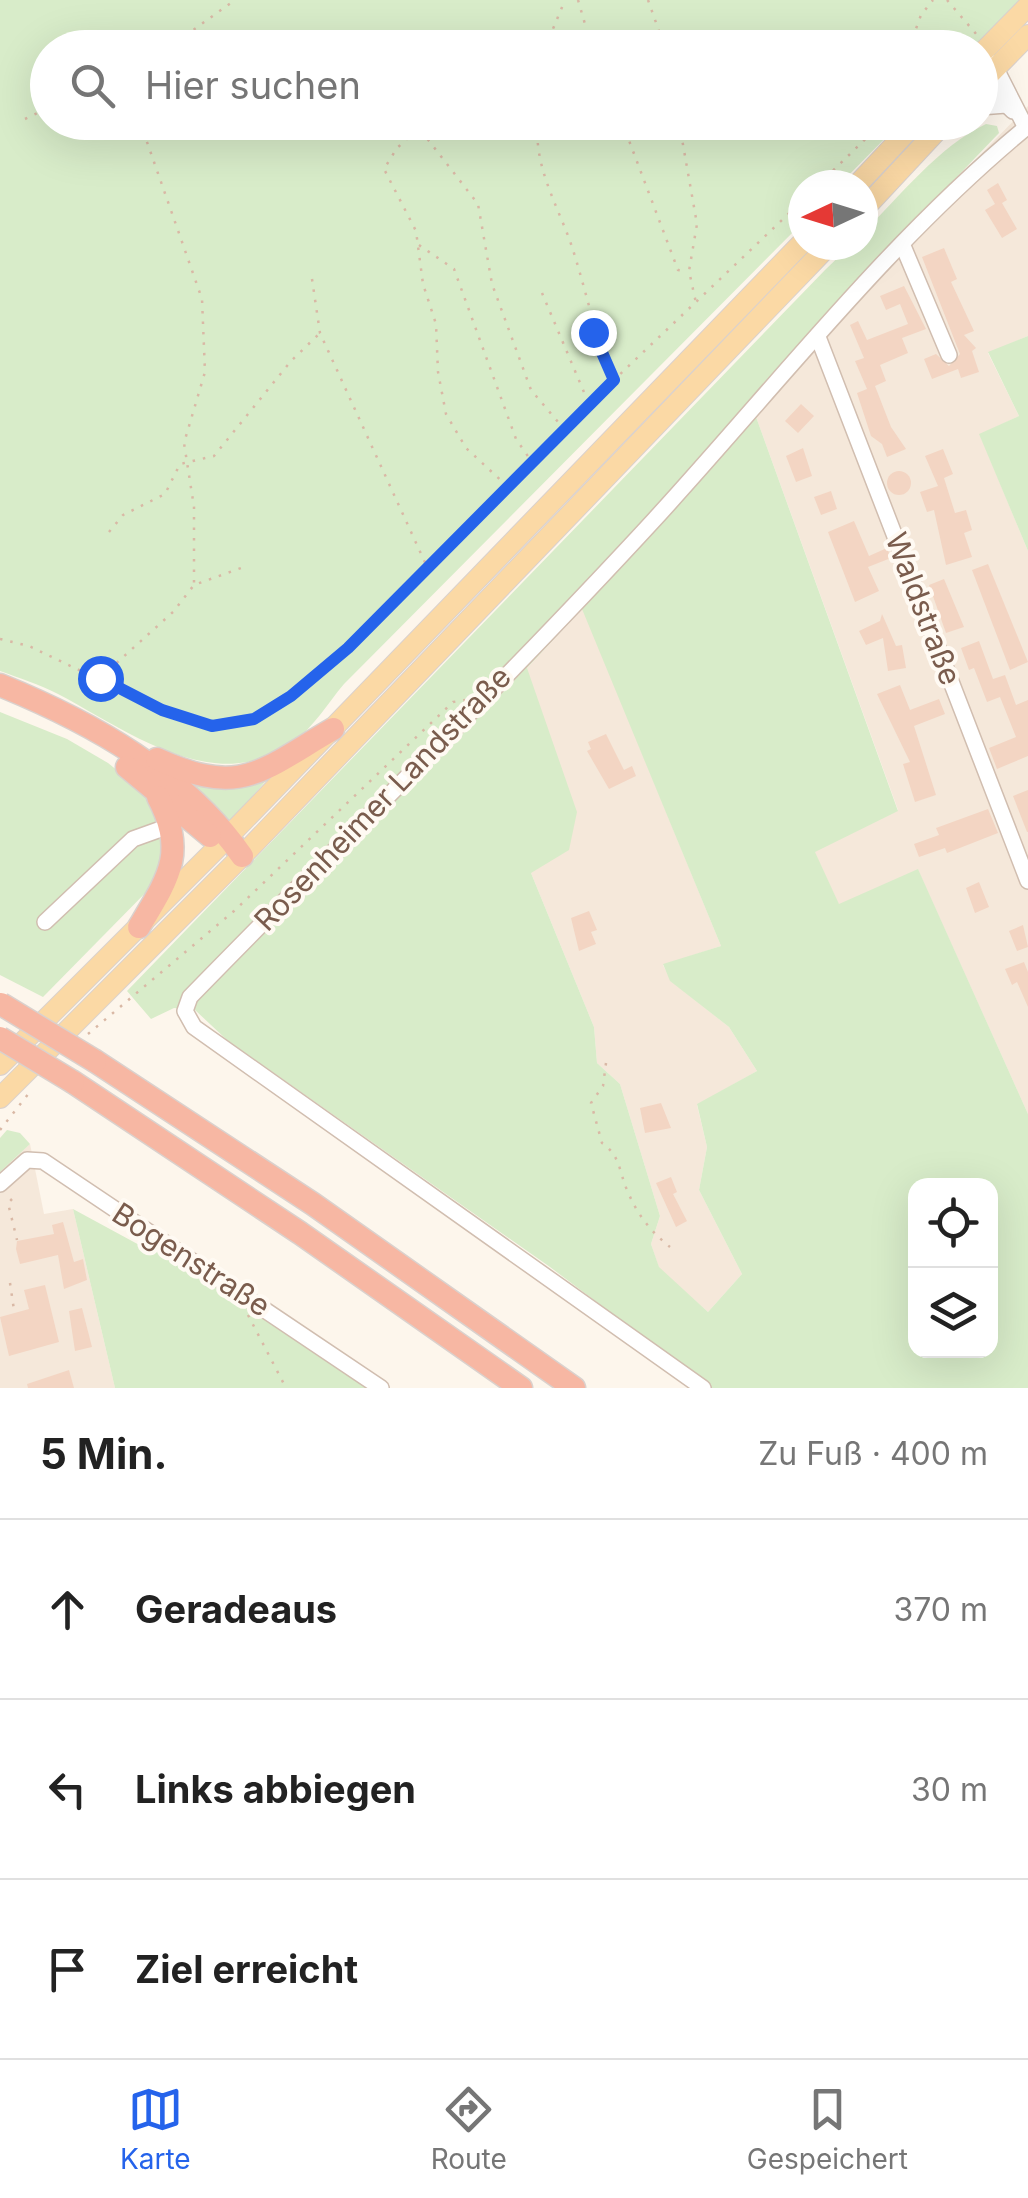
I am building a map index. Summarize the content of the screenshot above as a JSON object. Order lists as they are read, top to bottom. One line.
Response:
{"streets":{"street":["Waldstraße","Rosenheimer Landstraße","Bogenstraße"]},"crossings":[["Waldstraße","Rosenheimer Landstraße"]],"north":"left","page":{"search":"Hier suchen","heading":["5 Min.","Zu Fuß · 400 m"],"list":[["Geradeaus","370 m"],["Links abbiegen","30 m"],"Ziel erreicht"],"nav":["Karte","Route","Gespeichert"]}}
